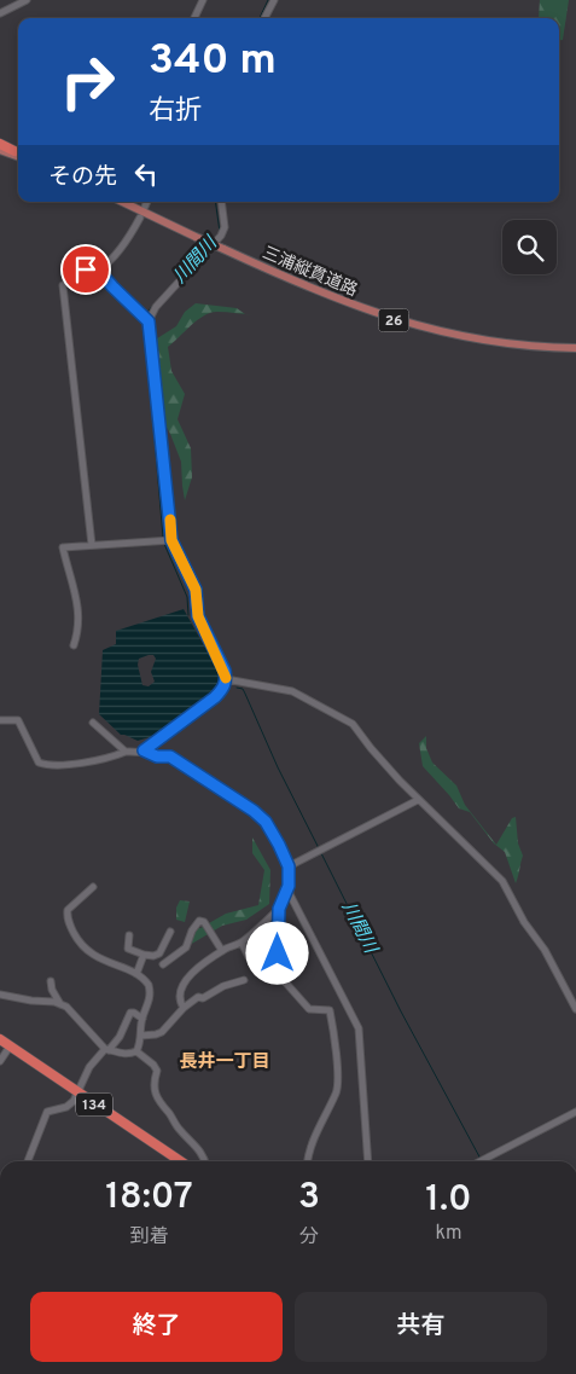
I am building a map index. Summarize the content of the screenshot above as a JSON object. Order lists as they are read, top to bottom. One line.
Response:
{"streets":{"highway":["134"],"main road":["三浦縦貫道路","26"]},"districts":["長井一丁目"],"water":["川間川"],"page":{"turn":["340 m","右折"],"then":"その先","eta":["18:07","到着","3","分","1.0","km"],"buttons":["終了","共有"]}}
